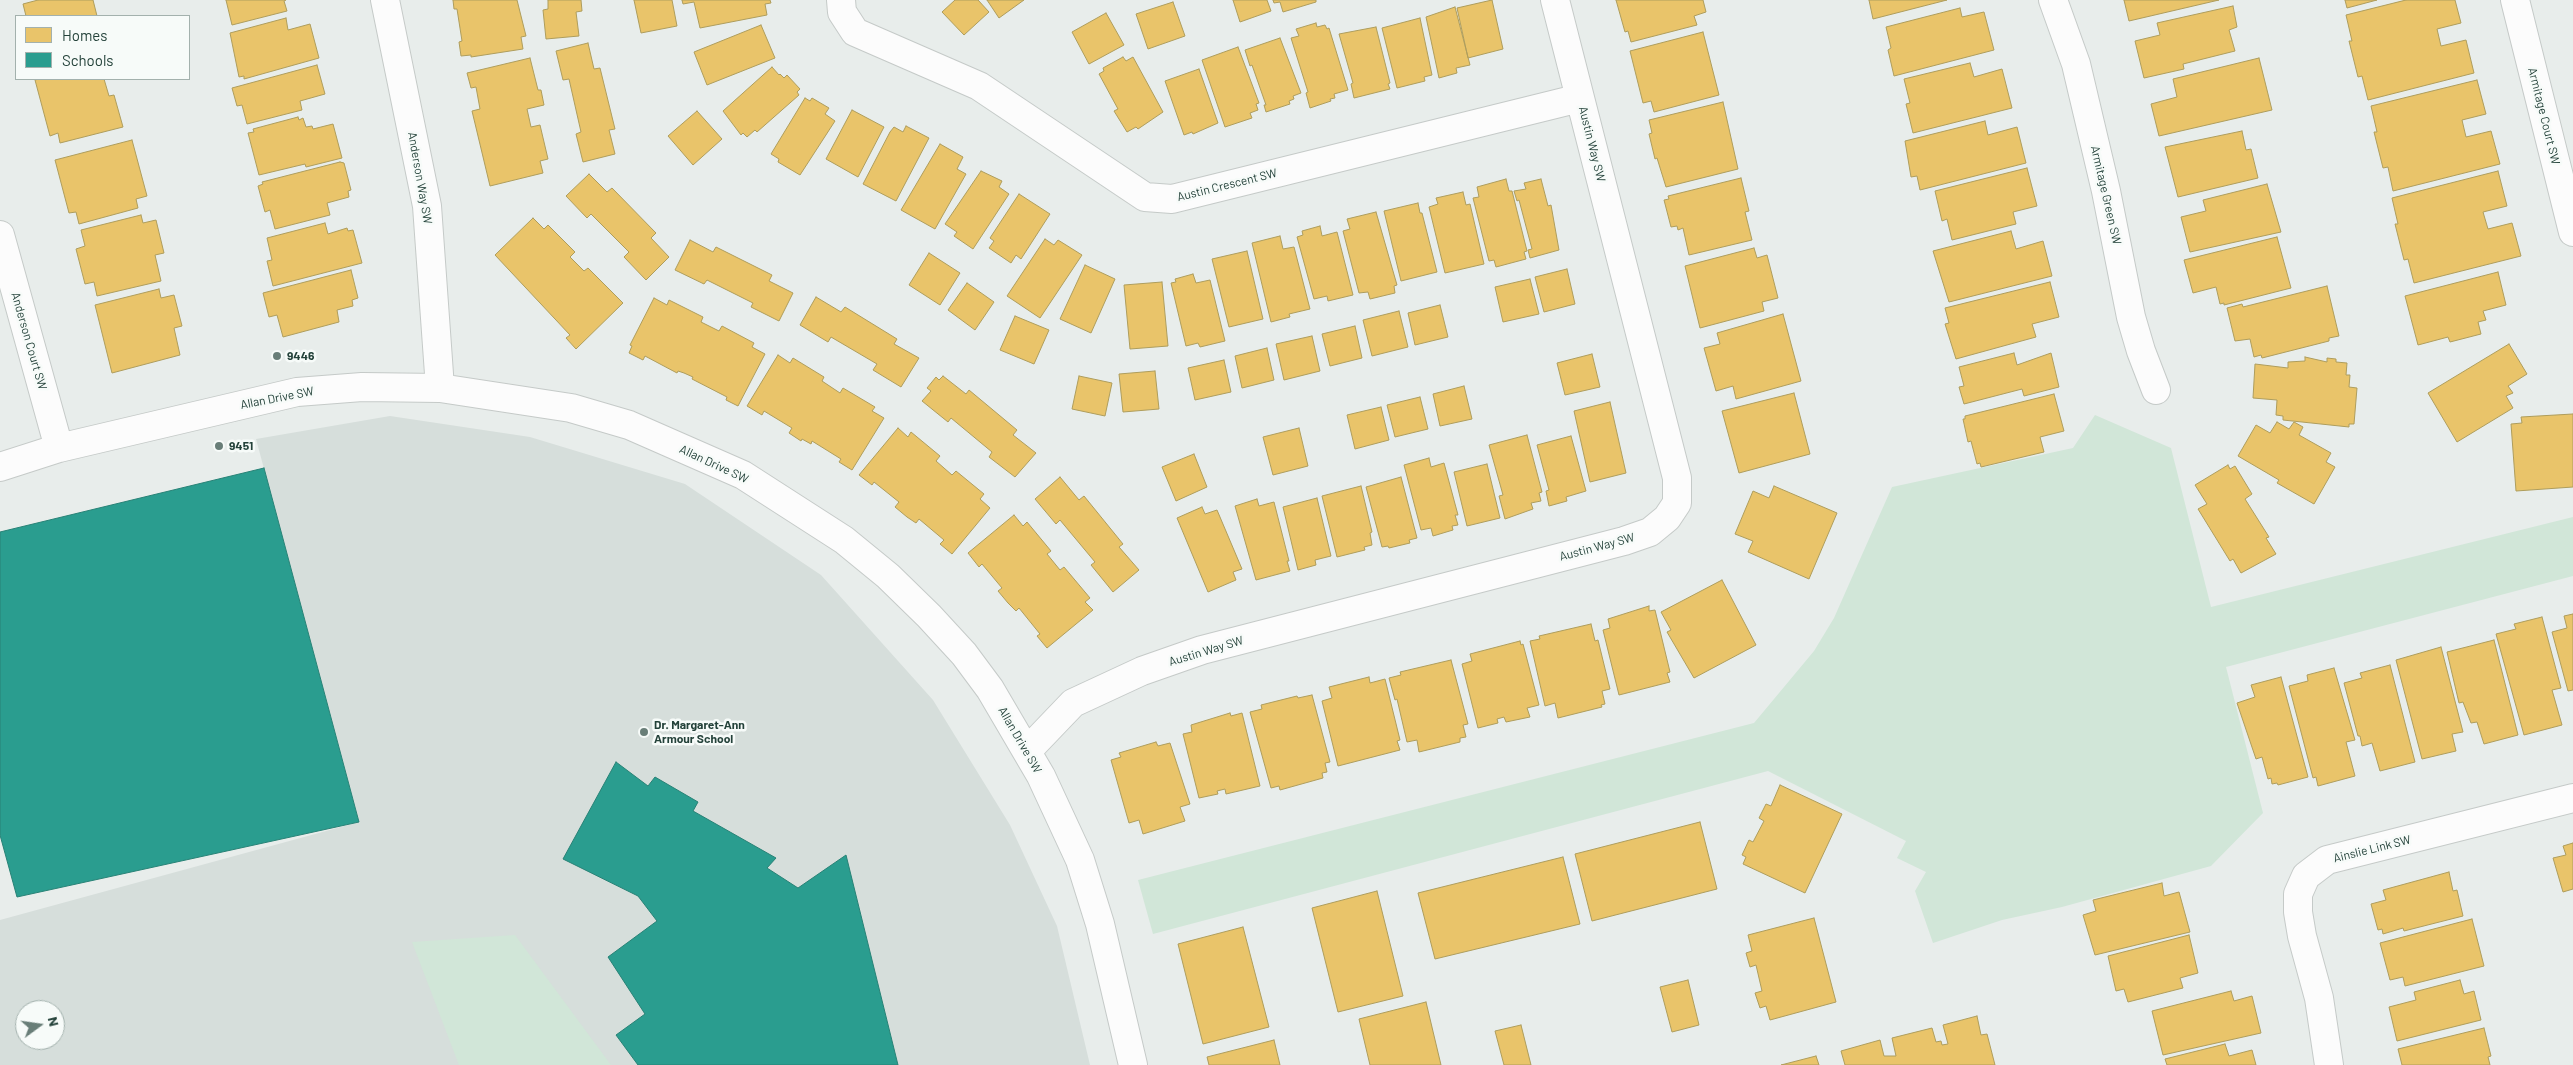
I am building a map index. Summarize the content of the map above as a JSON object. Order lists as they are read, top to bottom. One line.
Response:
{"streets":{"street":["Armitage Court SW","Austin Way SW","Anderson Way SW","Austin Crescent SW","Armitage Green SW","Anderson Court SW","Allan Drive SW","Ainslie Link SW"]},"crossings":[["Austin Way SW","Austin Crescent SW"],["Austin Way SW","Allan Drive SW"],["Anderson Way SW","Allan Drive SW"],["Anderson Court SW","Allan Drive SW"]],"places":["9446","9451","Dr. Margaret-Ann Armour School"],"legend":["Homes","Schools"],"north":"right"}
